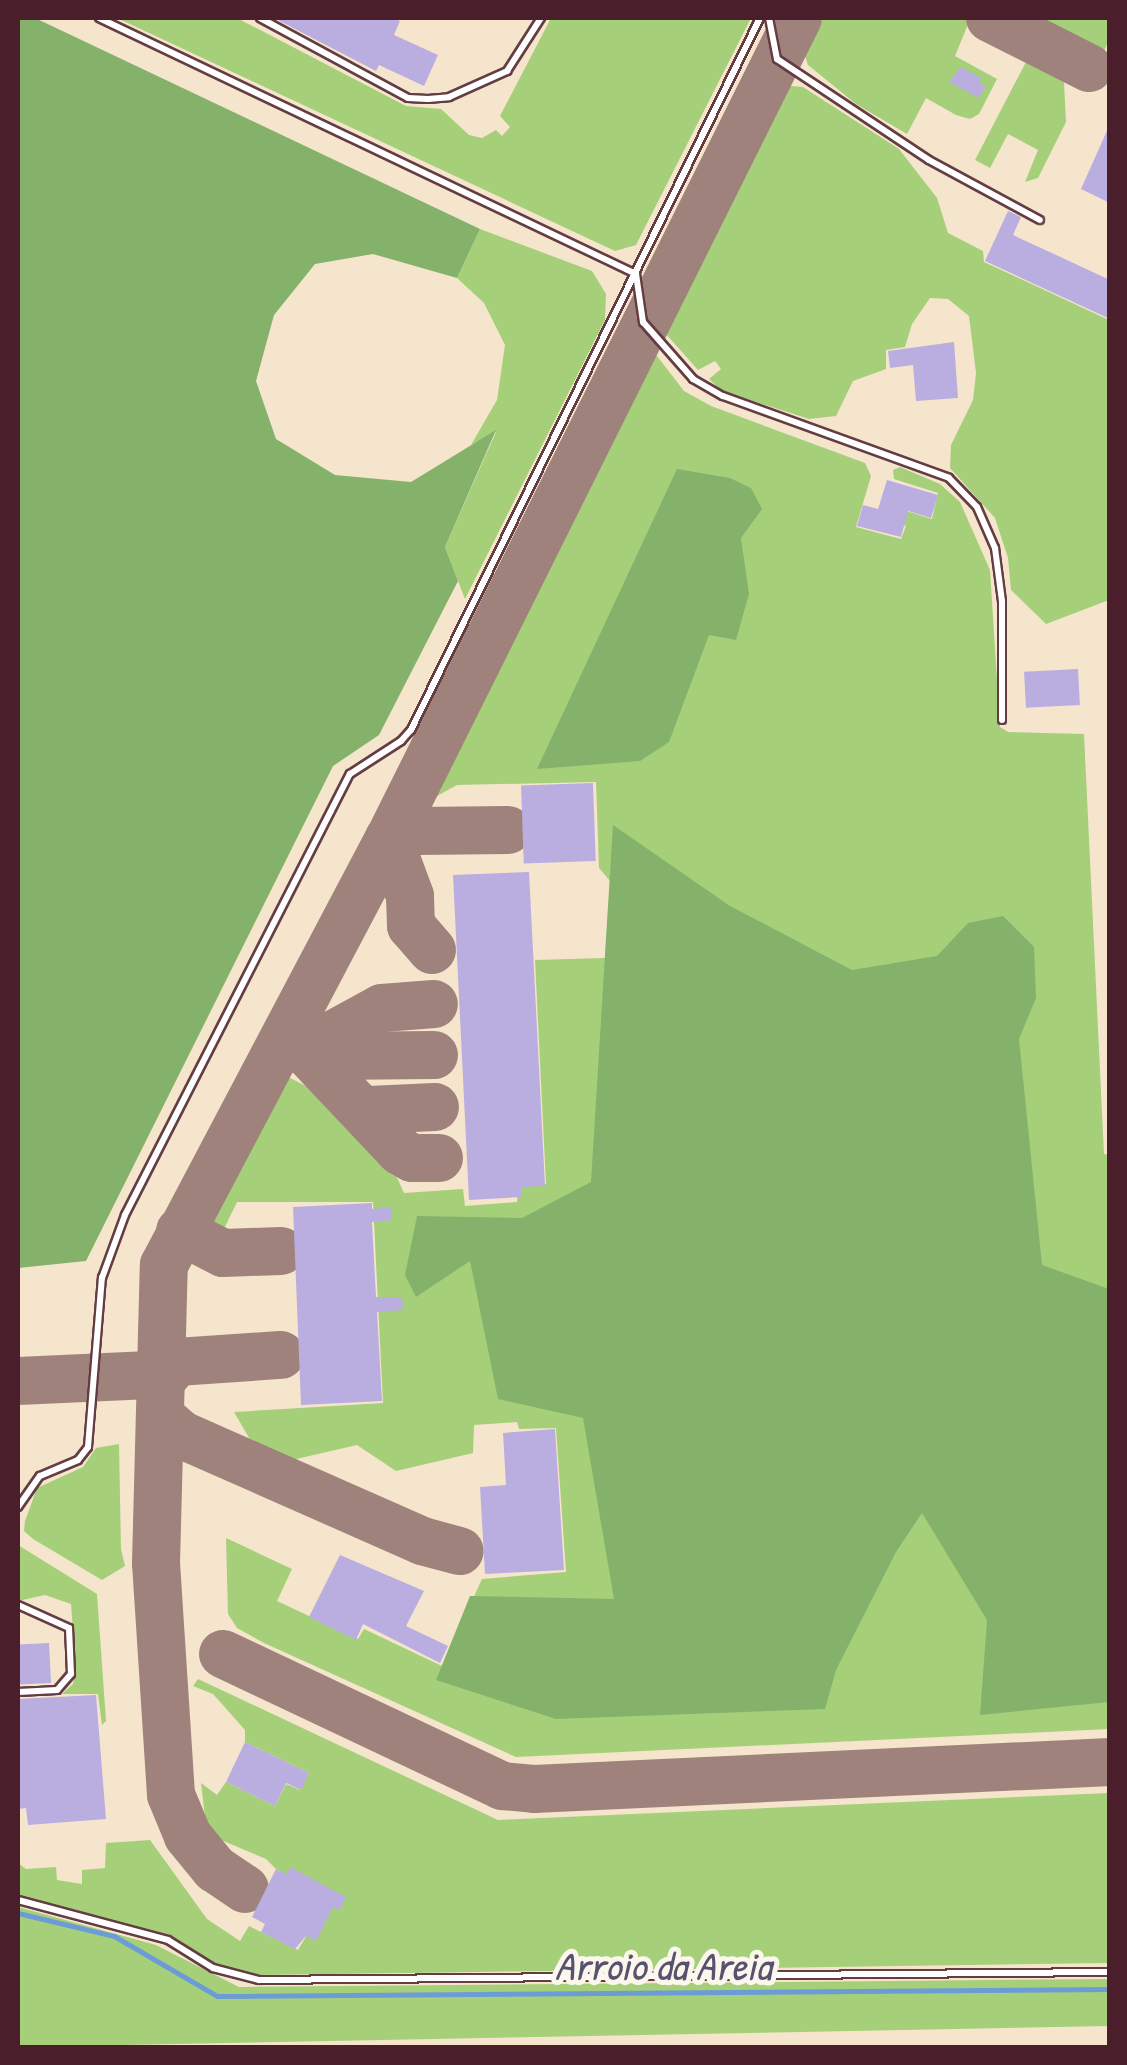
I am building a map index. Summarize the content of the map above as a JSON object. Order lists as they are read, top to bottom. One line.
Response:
{"water":["Arroio da Areia"]}
